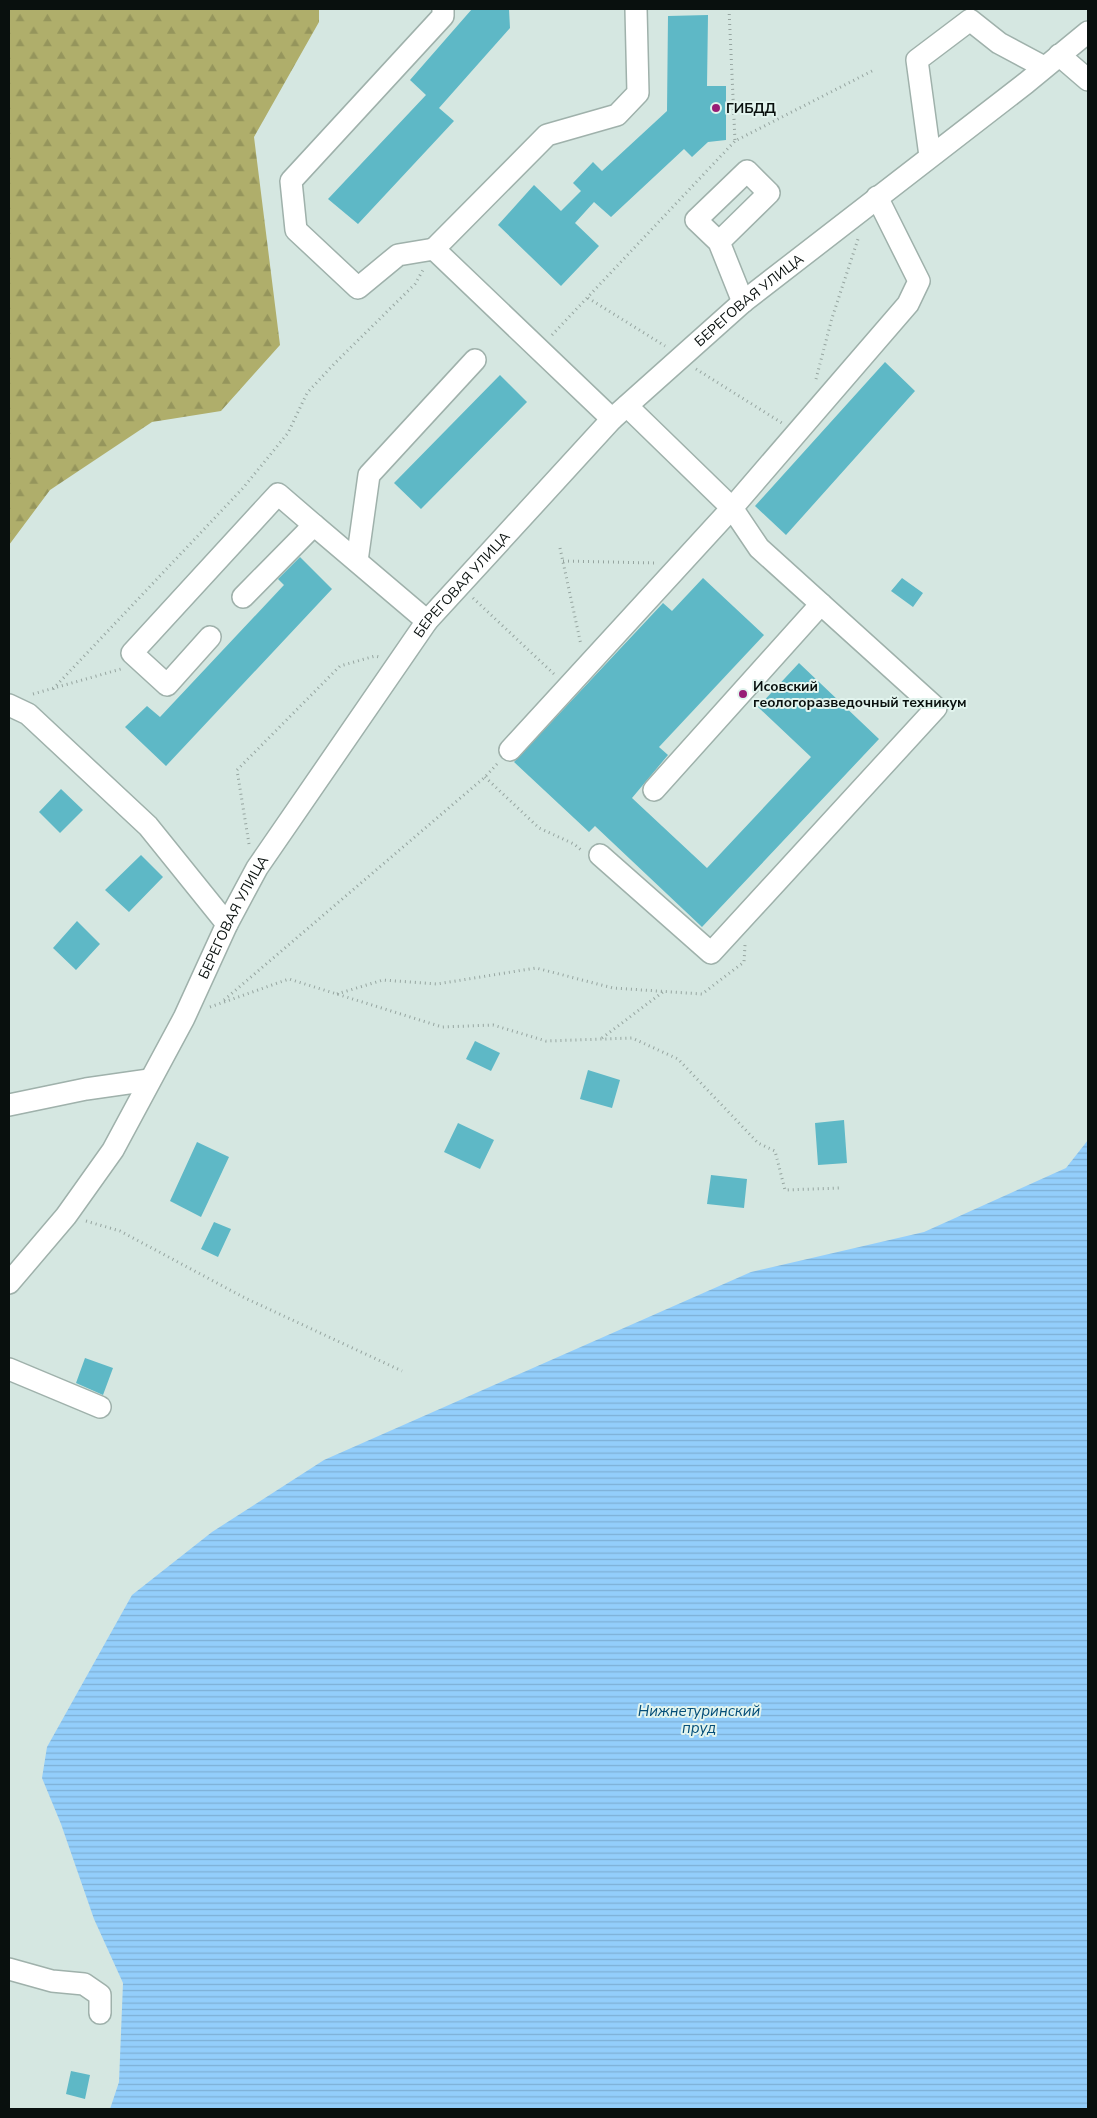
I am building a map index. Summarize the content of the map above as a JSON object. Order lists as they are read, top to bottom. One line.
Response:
{"streets":{"street":["БЕРЕГОВАЯ УЛИЦА"]},"water":["Нижнетуринский пруд"],"places":["ГИБДД","Исовский геологоразведочный техникум"]}
